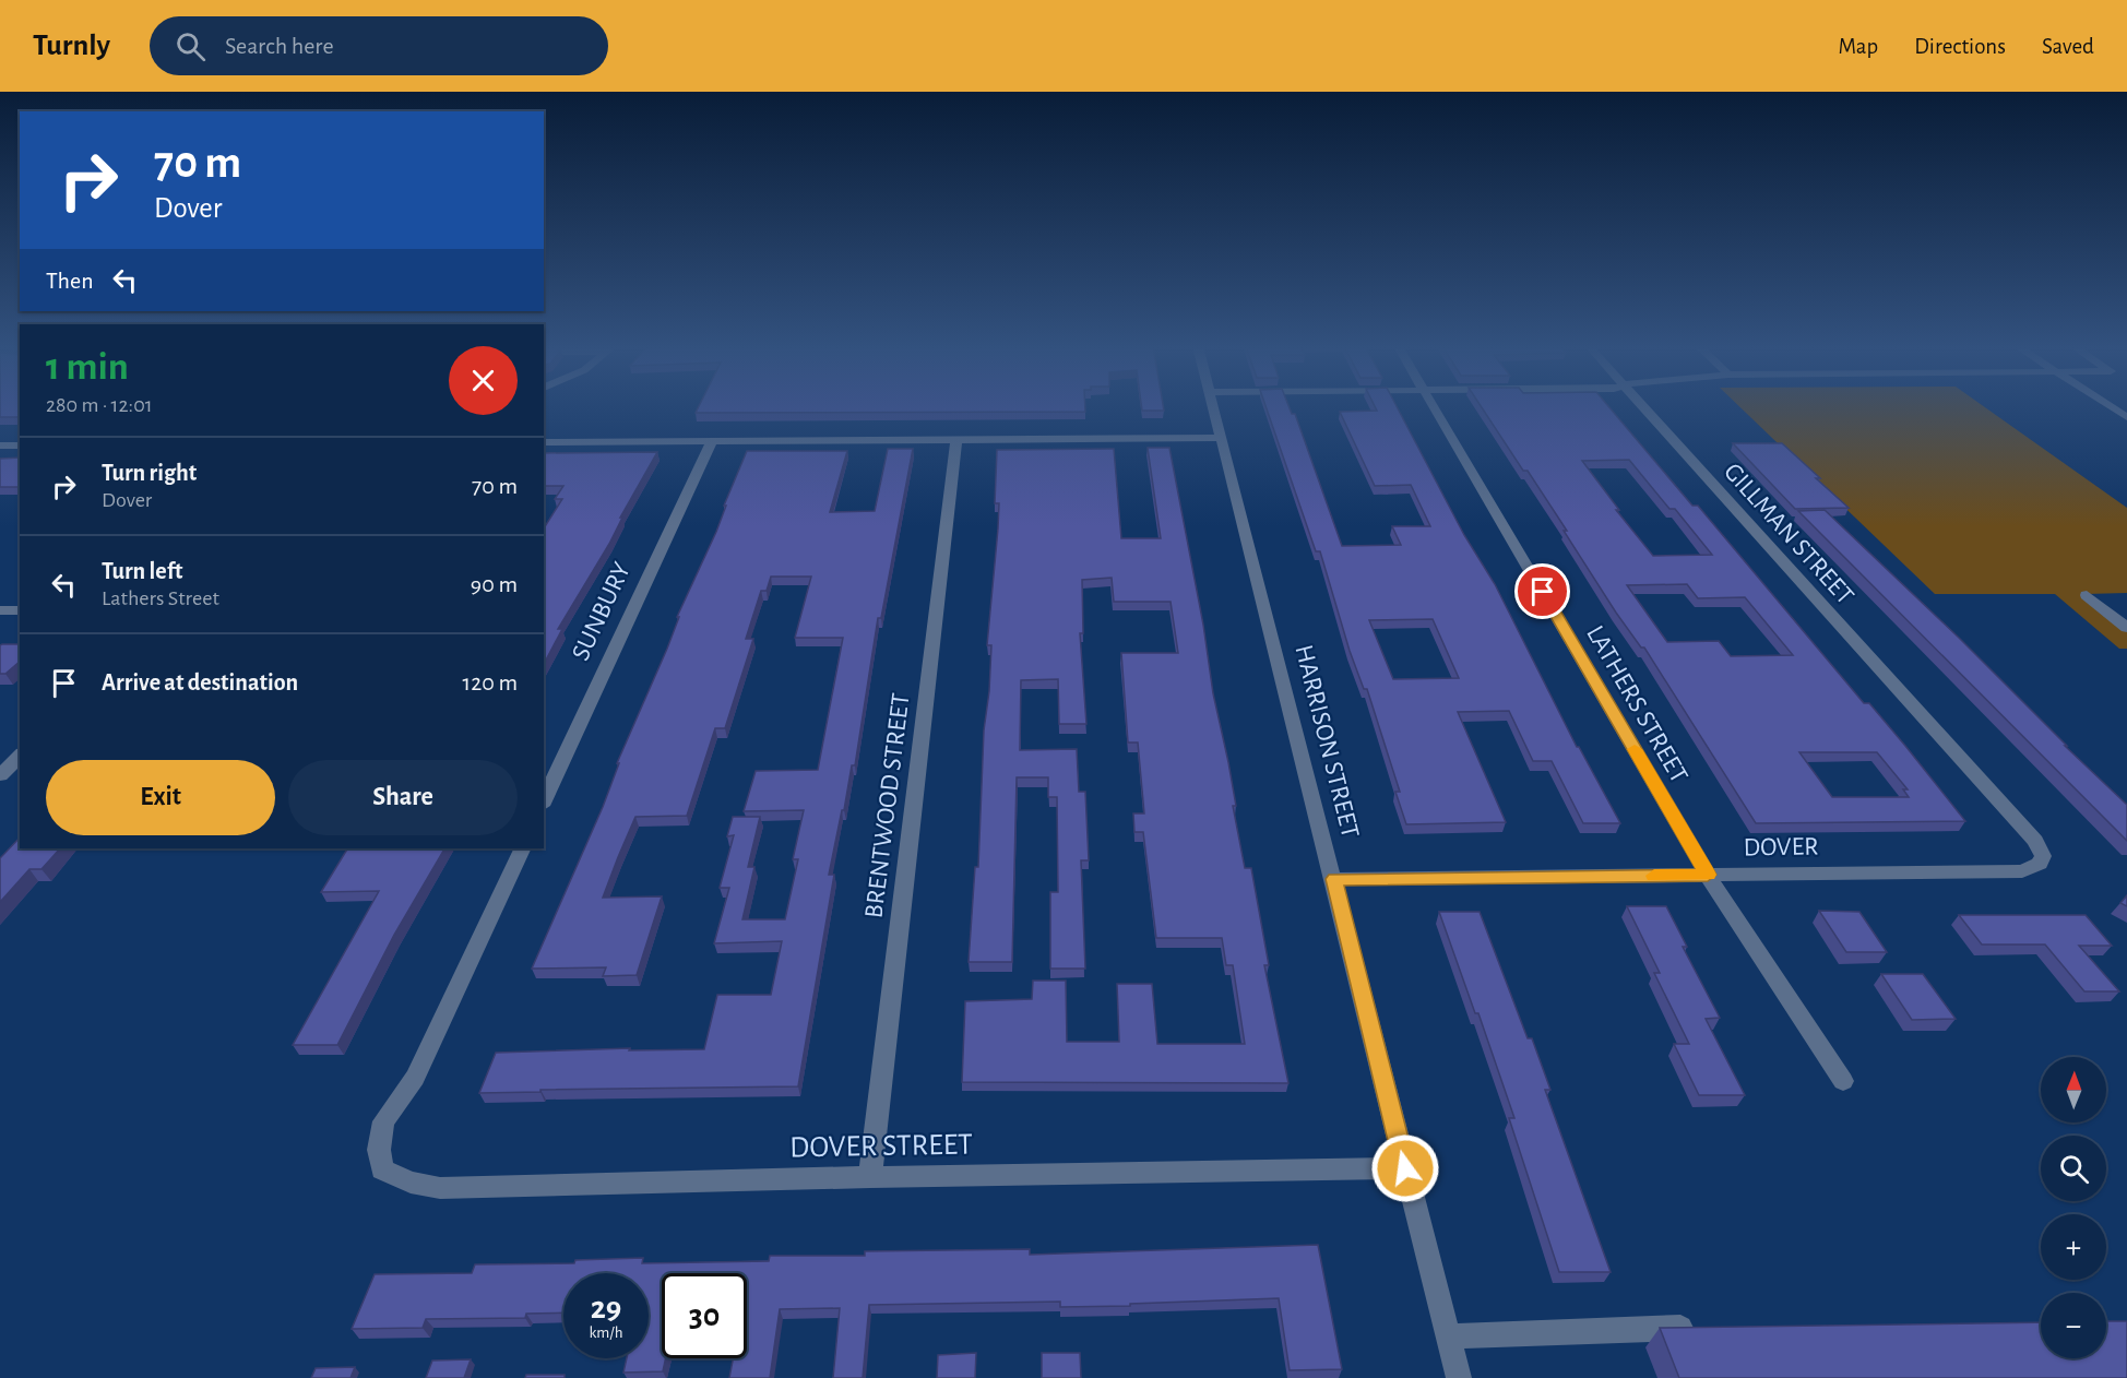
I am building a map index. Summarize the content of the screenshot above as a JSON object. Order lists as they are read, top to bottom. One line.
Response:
{"streets":{"street":["GILLMAN STREET","SUNBURY","LATHERS STREET","HARRISON STREET","BRENTWOOD STREET","DOVER","DOVER STREET"]},"crossings":[["GILLMAN STREET","DOVER"],["LATHERS STREET","DOVER"],["HARRISON STREET","DOVER"],["HARRISON STREET","DOVER STREET"],["BRENTWOOD STREET","DOVER STREET"]],"north":"top","page":{"header":"Turnly","search":"Search here","nav":["Map","Directions","Saved"],"turn":["70 m","Dover"],"then":"Then","heading":["1 min","280 m · 12:01"],"list":[{"name":"Turn right","note":"Dover","value":"70 m"},{"name":"Turn left","note":"Lathers Street","value":"90 m"},{"name":"Arrive at destination","value":"120 m"}],"buttons":["Exit","Share"],"map_buttons":["+","−"],"speed":"29 km/h","limit":"30"}}
